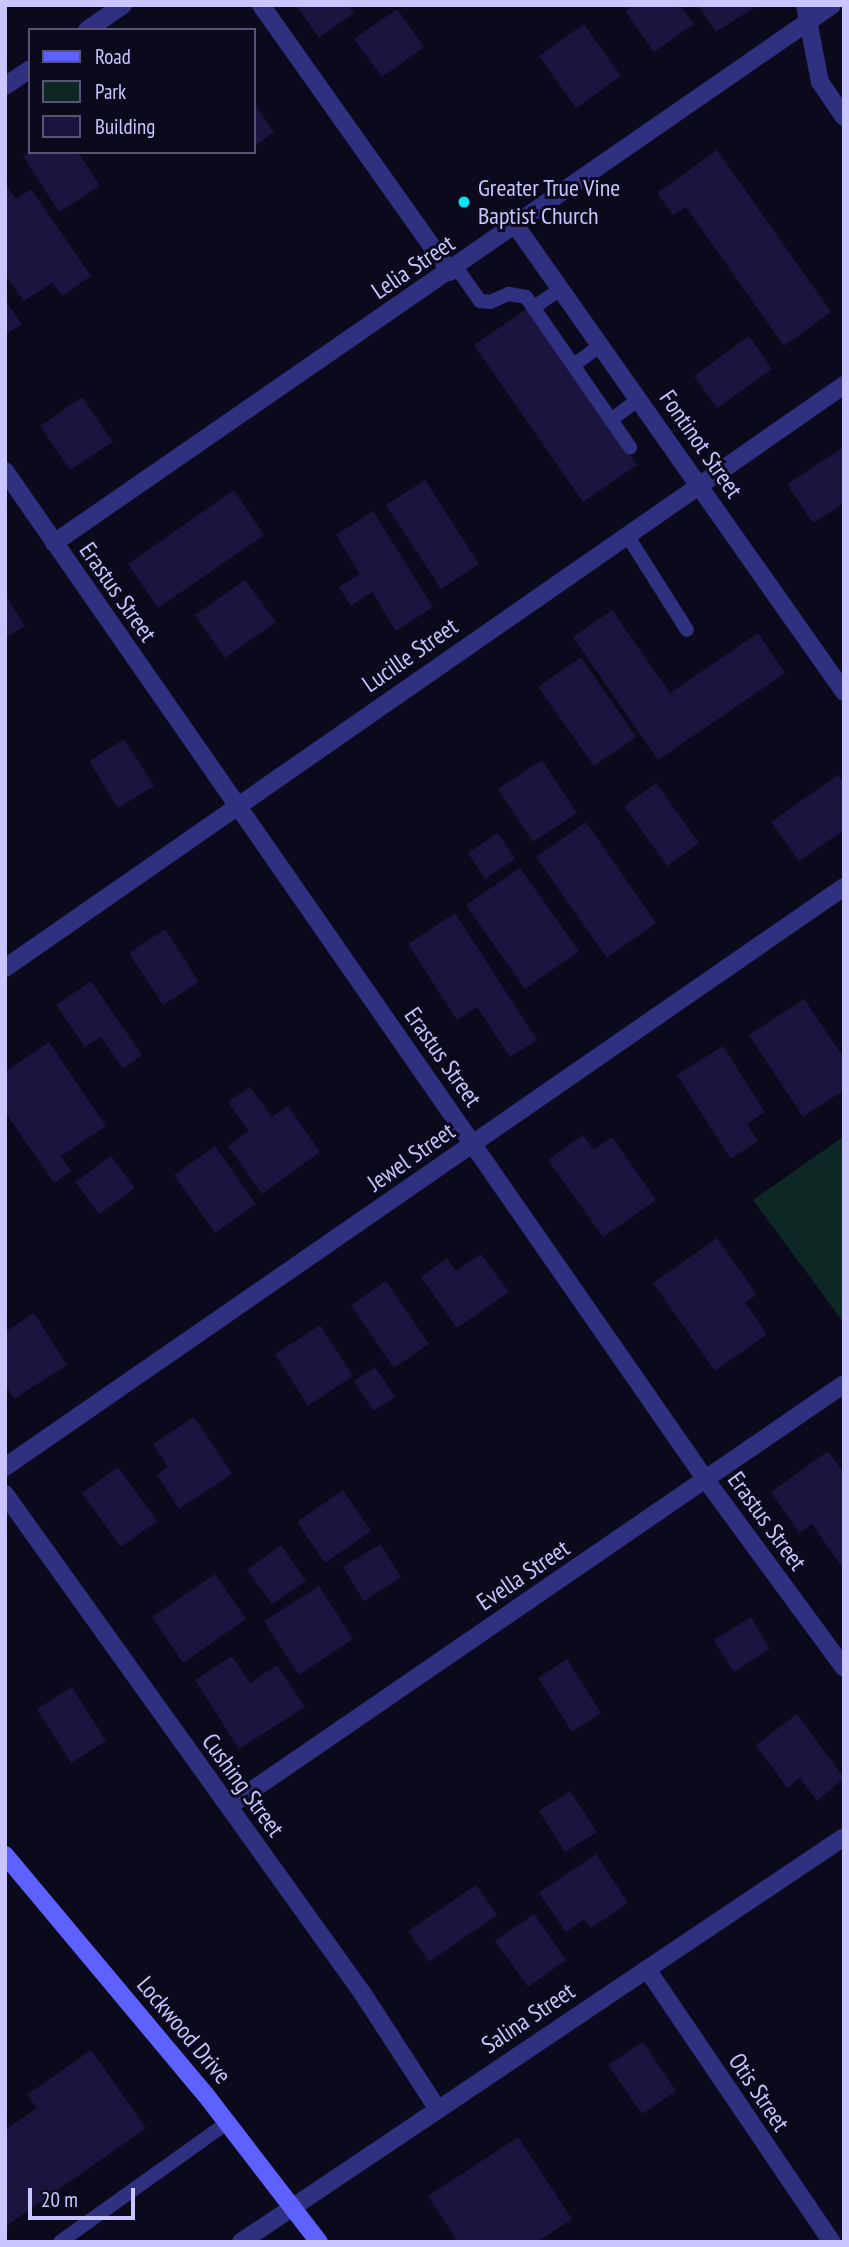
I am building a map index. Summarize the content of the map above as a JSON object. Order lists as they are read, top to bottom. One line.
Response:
{"streets":{"main road":["Lockwood Drive"],"street":["Lelia Street","Fontinot Street","Erastus Street","Lucille Street","Jewel Street","Evella Street","Cushing Street","Salina Street","Otis Street"]},"crossings":[["Lelia Street","Fontinot Street"],["Lelia Street","Erastus Street"],["Fontinot Street","Lucille Street"],["Erastus Street","Lucille Street"],["Erastus Street","Jewel Street"],["Erastus Street","Evella Street"],["Evella Street","Cushing Street"],["Cushing Street","Salina Street"],["Salina Street","Lockwood Drive"],["Salina Street","Otis Street"]],"places":["Greater True Vine Baptist Church"],"legend":["Road","Park","Building"],"scale_bar":"20 m"}
